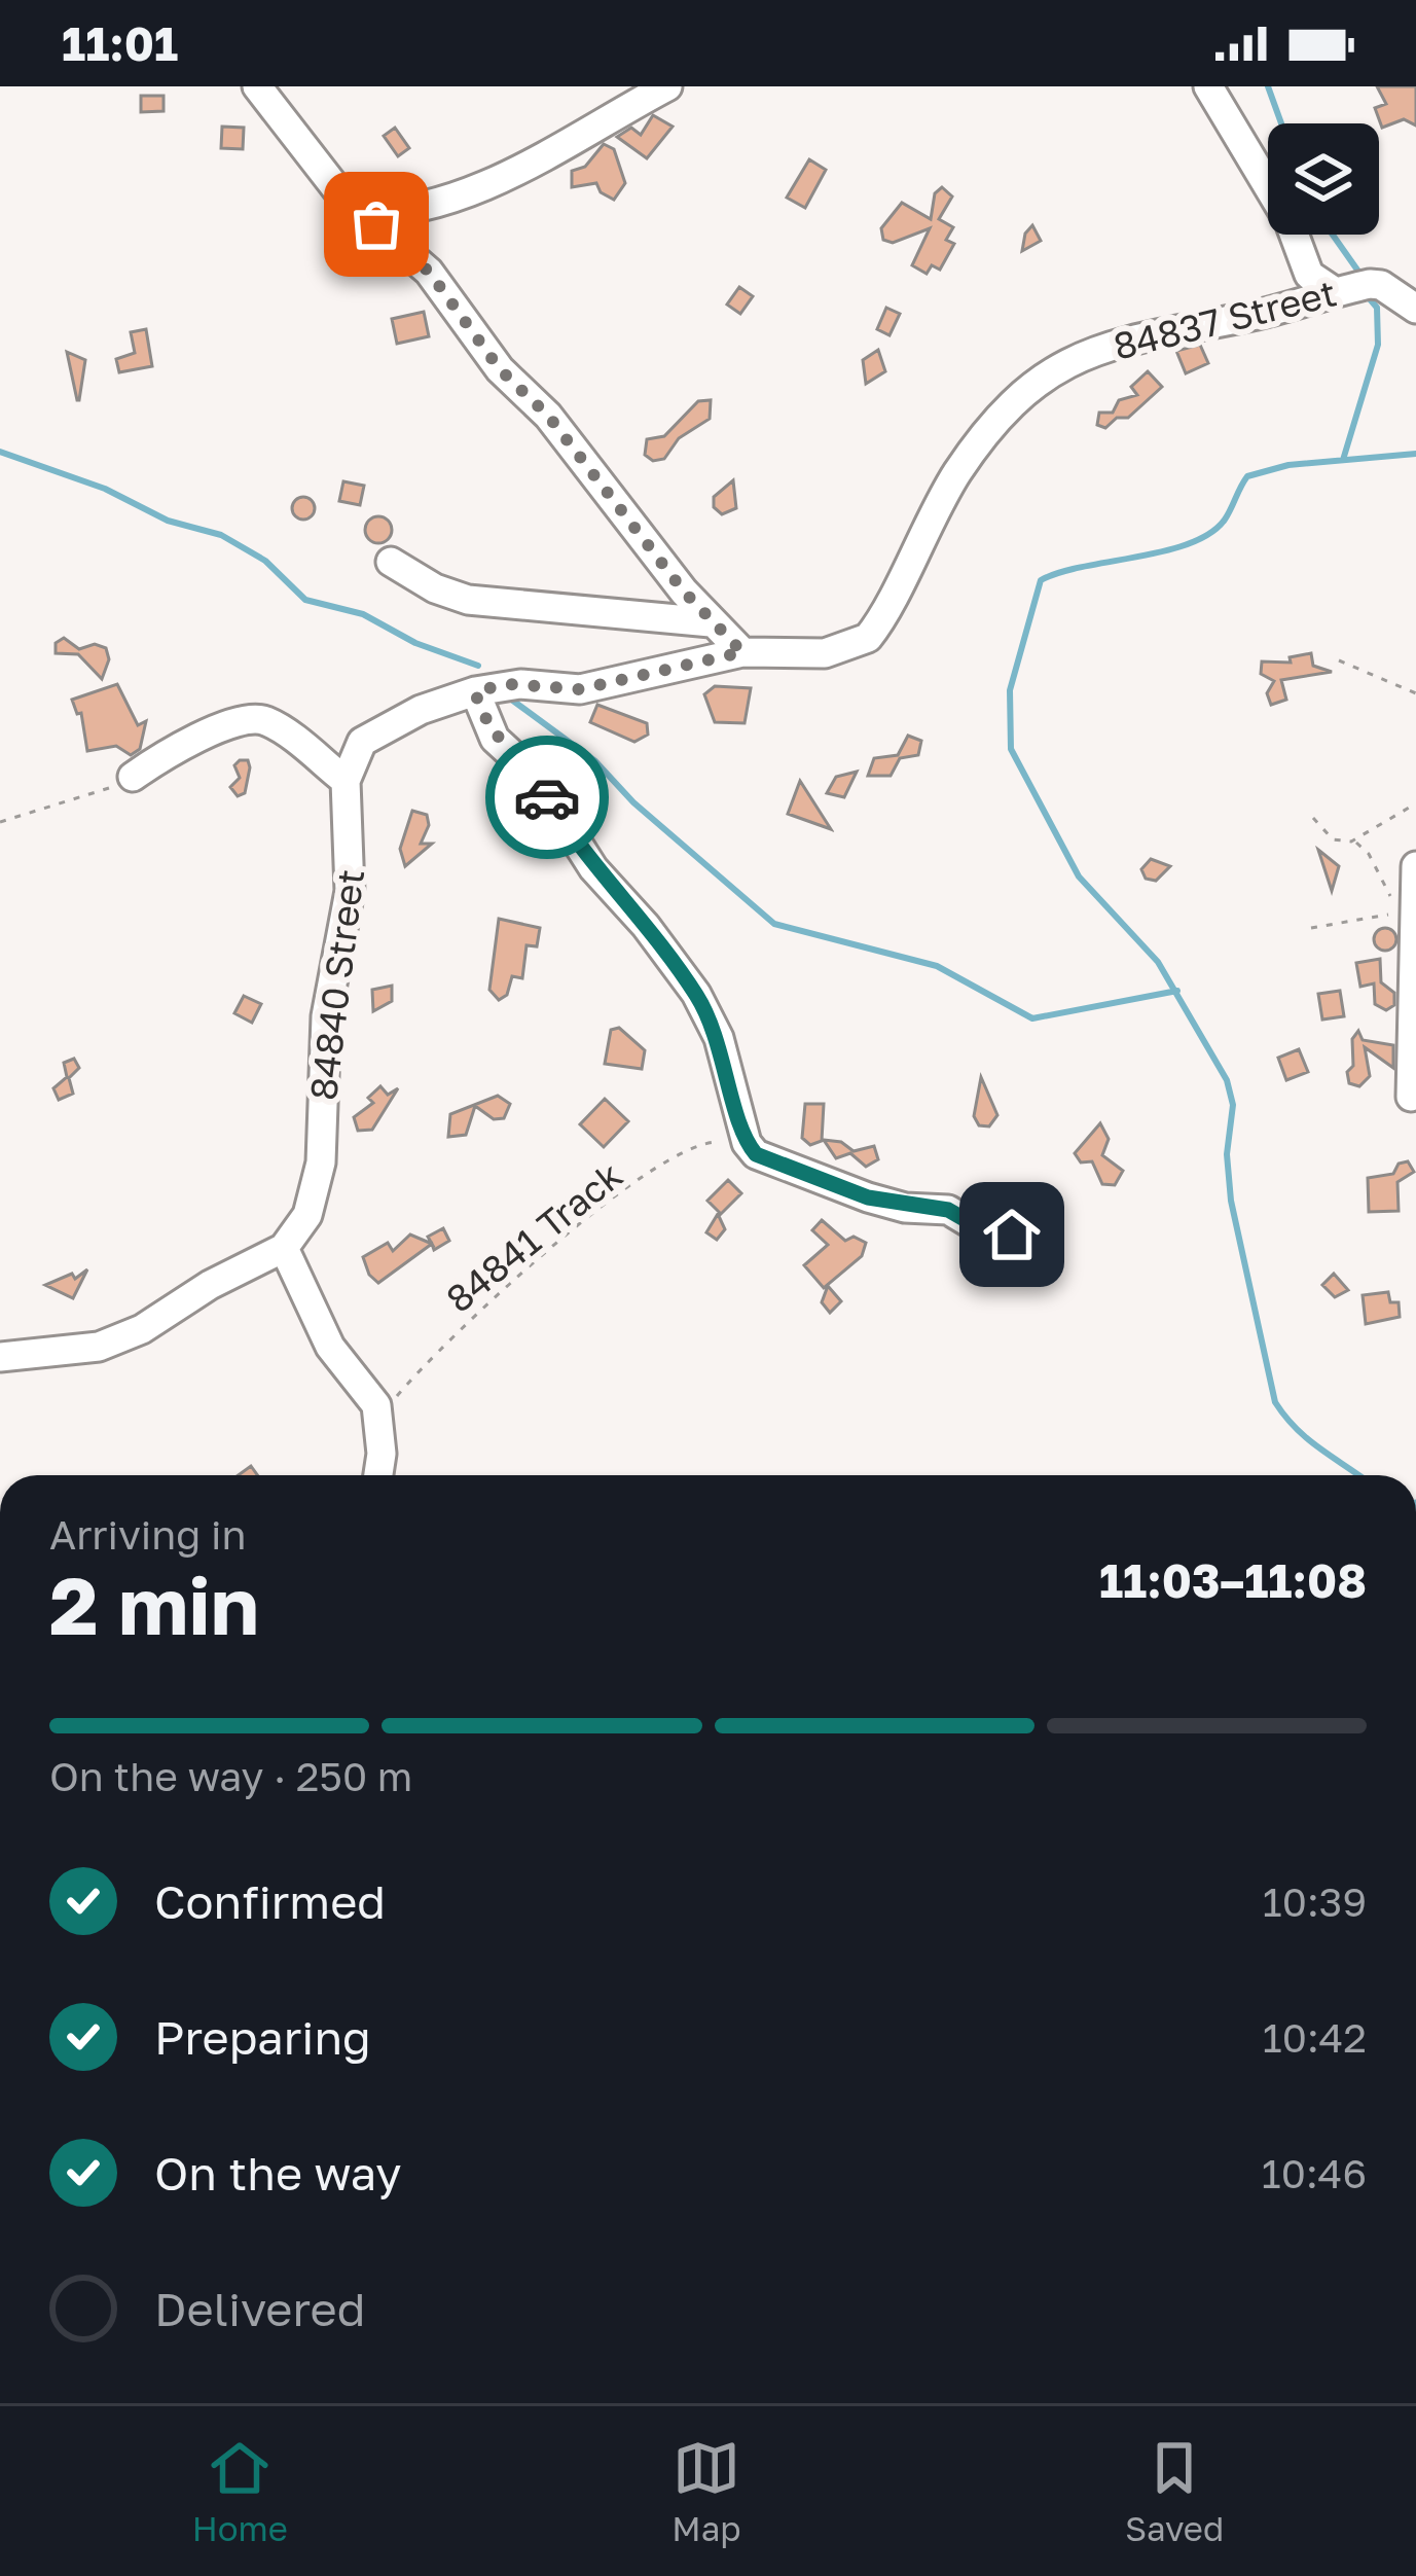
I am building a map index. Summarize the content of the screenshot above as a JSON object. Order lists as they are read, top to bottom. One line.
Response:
{"streets":{"street":["84837 Street","84840 Street"],"path":["84841 Track"]},"crossings":[["84837 Street","84840 Street"]],"page":{"status":"11:01","heading":["2 min","Arriving in","11:03–11:08"],"bar":"On the way · 250 m","list":[["Confirmed","10:39"],["Preparing","10:42"],["On the way","10:46"],"Delivered"],"tabs":["Home","Map","Saved"]}}
